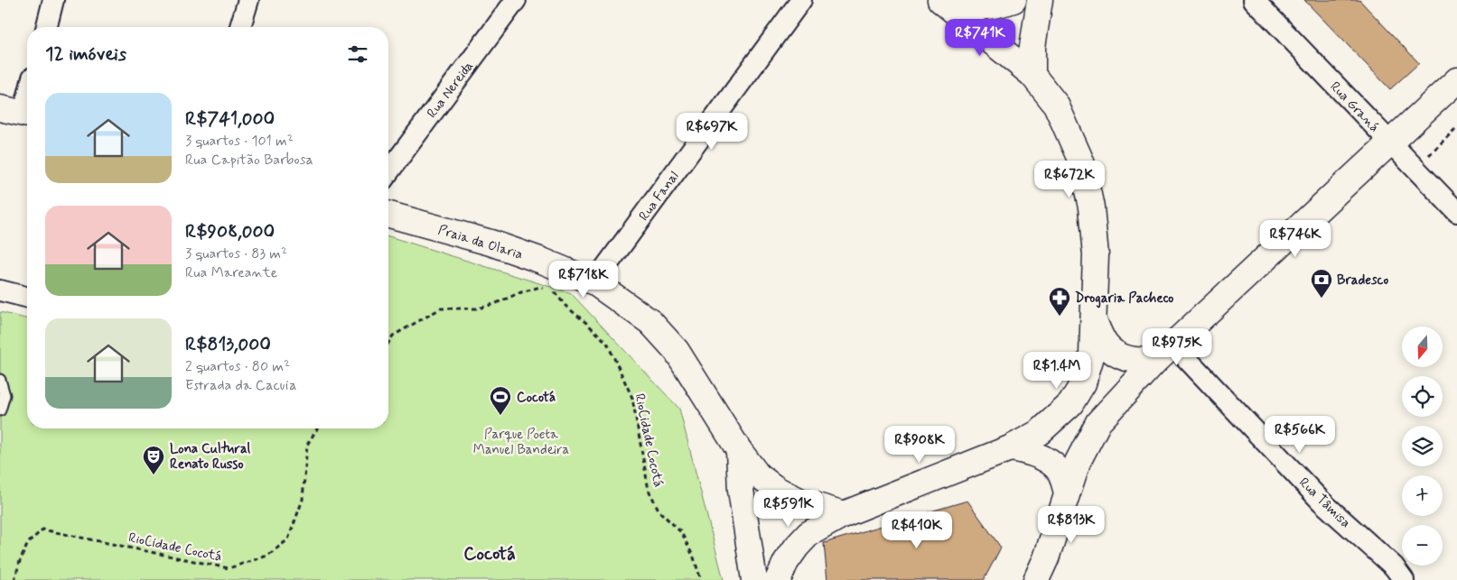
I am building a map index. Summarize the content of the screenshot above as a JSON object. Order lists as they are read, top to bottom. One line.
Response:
{"streets":{"main road":["Praia da Olaria"],"street":["Rua Nereida","Rua Graná","Rua Fanal","Rua Tâmisa"],"path":["RioCidade Cocotá"]},"crossings":[["Rua Fanal","Praia da Olaria"]],"districts":["Cocotá"],"parks":["Parque Poeta Manuel Bandeira"],"places":{"bank":["Bradesco"],"pharmacy":["Drogaria Pacheco"],"sports":["Cocotá"],"theatre":["Lona Cultural Renato Russo"]},"north":"bottom","page":{"price":["R$741K","R$697K","R$672K","R$746K","R$718K","R$975K","R$1.4M","R$566K","R$908K","R$591K","R$813K","R$410K"],"heading":"12 imóveis","list":[{"name":"R$741,000","note":"3 quartos · 101 m² · Rua Capitão Barbosa"},{"name":"R$908,000","note":"3 quartos · 83 m² · Rua Mareante"},{"name":"R$813,000","note":"2 quartos · 80 m² · Estrada da Cacuia"}],"map_buttons":["+","−"]}}
